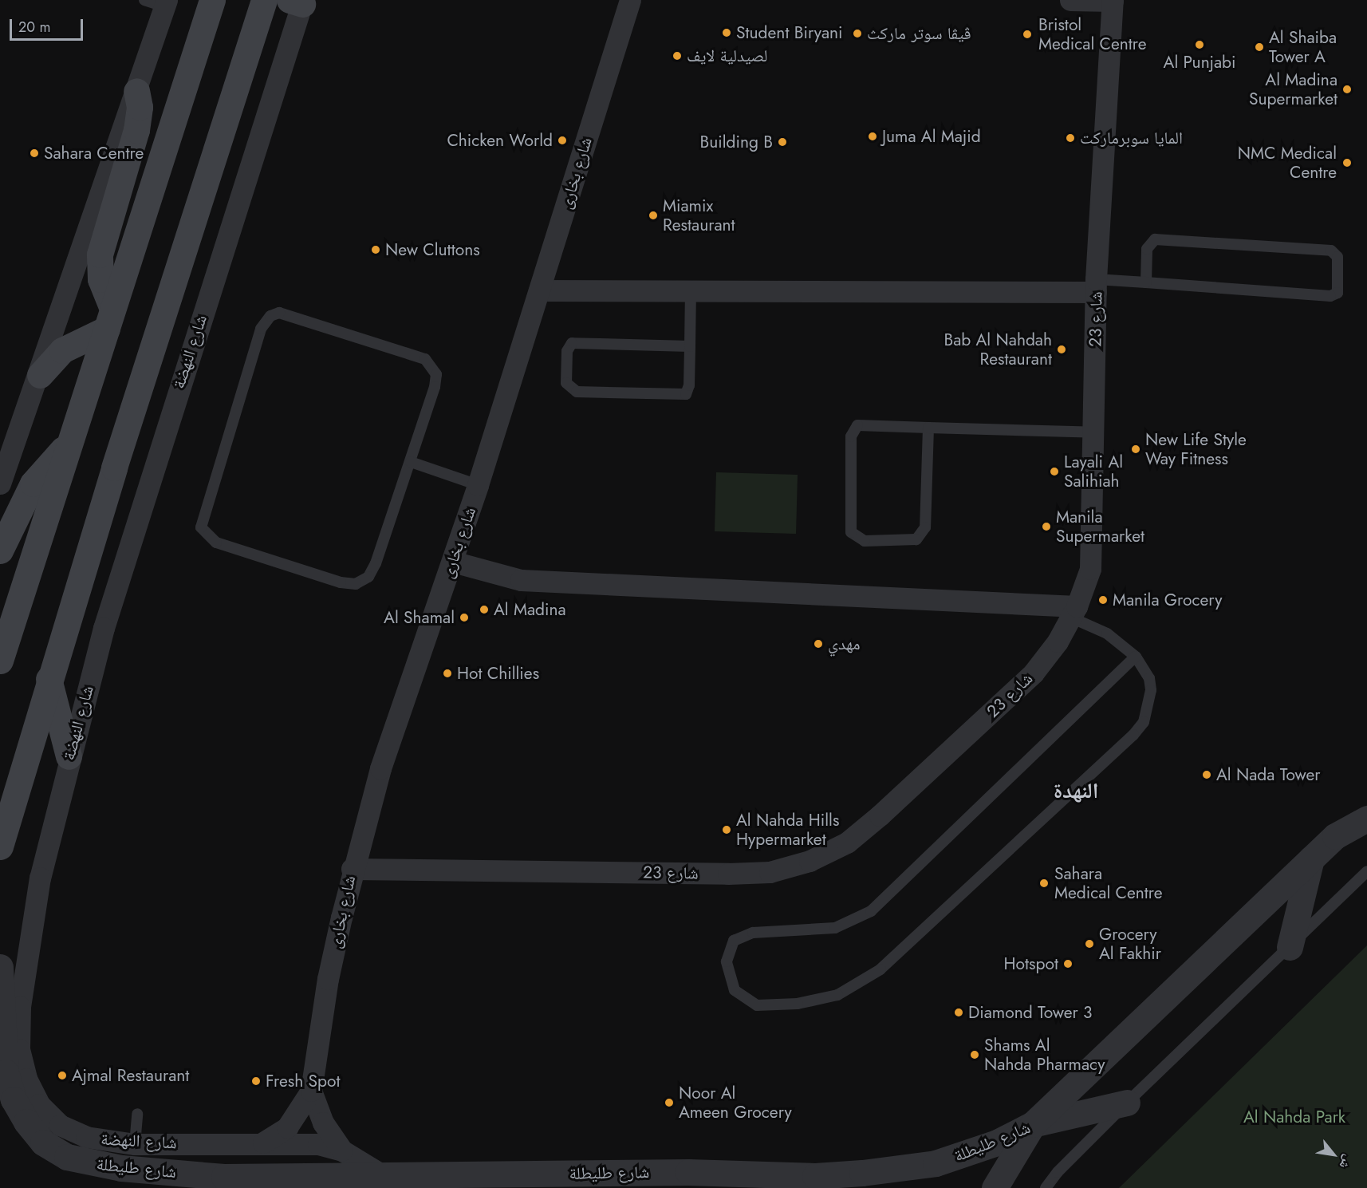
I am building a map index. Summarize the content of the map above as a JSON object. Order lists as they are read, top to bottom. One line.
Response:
{"streets":{"street":["شارع بخارى","شارع 23","شارع النهضة","شارع طليطلة"]},"crossings":[["شارع بخارى","شارع 23"],["شارع بخارى","شارع النهضة"],["شارع النهضة","شارع طليطلة"]],"districts":["النهدة"],"parks":["Al Nahda Park"],"places":["Student Biryani","ڤيڤا سوتر ماركث","Bristol Medical Centre","Al Punjabi","Al Shaiba Tower A","لصيدلية لايف","Al Madina Supermarket","Juma Al Majid","المايا سوبرماركت","Chicken World","Building B","Sahara Centre","NMC Medical Centre","Miamix Restaurant","New Cluttons","Bab Al Nahdah Restaurant","New Life Style Way Fitness","Layali Al Salihiah","Manila Supermarket","Manila Grocery","Al Madina","Al Shamal","مهدي","Hot Chillies","Al Nada Tower","Al Nahda Hills Hypermarket","Sahara Medical Centre","Grocery Al Fakhir","Hotspot","Diamond Tower 3","Shams Al Nahda Pharmacy","Ajmal Restaurant","Fresh Spot","Noor Al Ameen Grocery"],"scale_bar":"20 m","north":"bottom right"}
